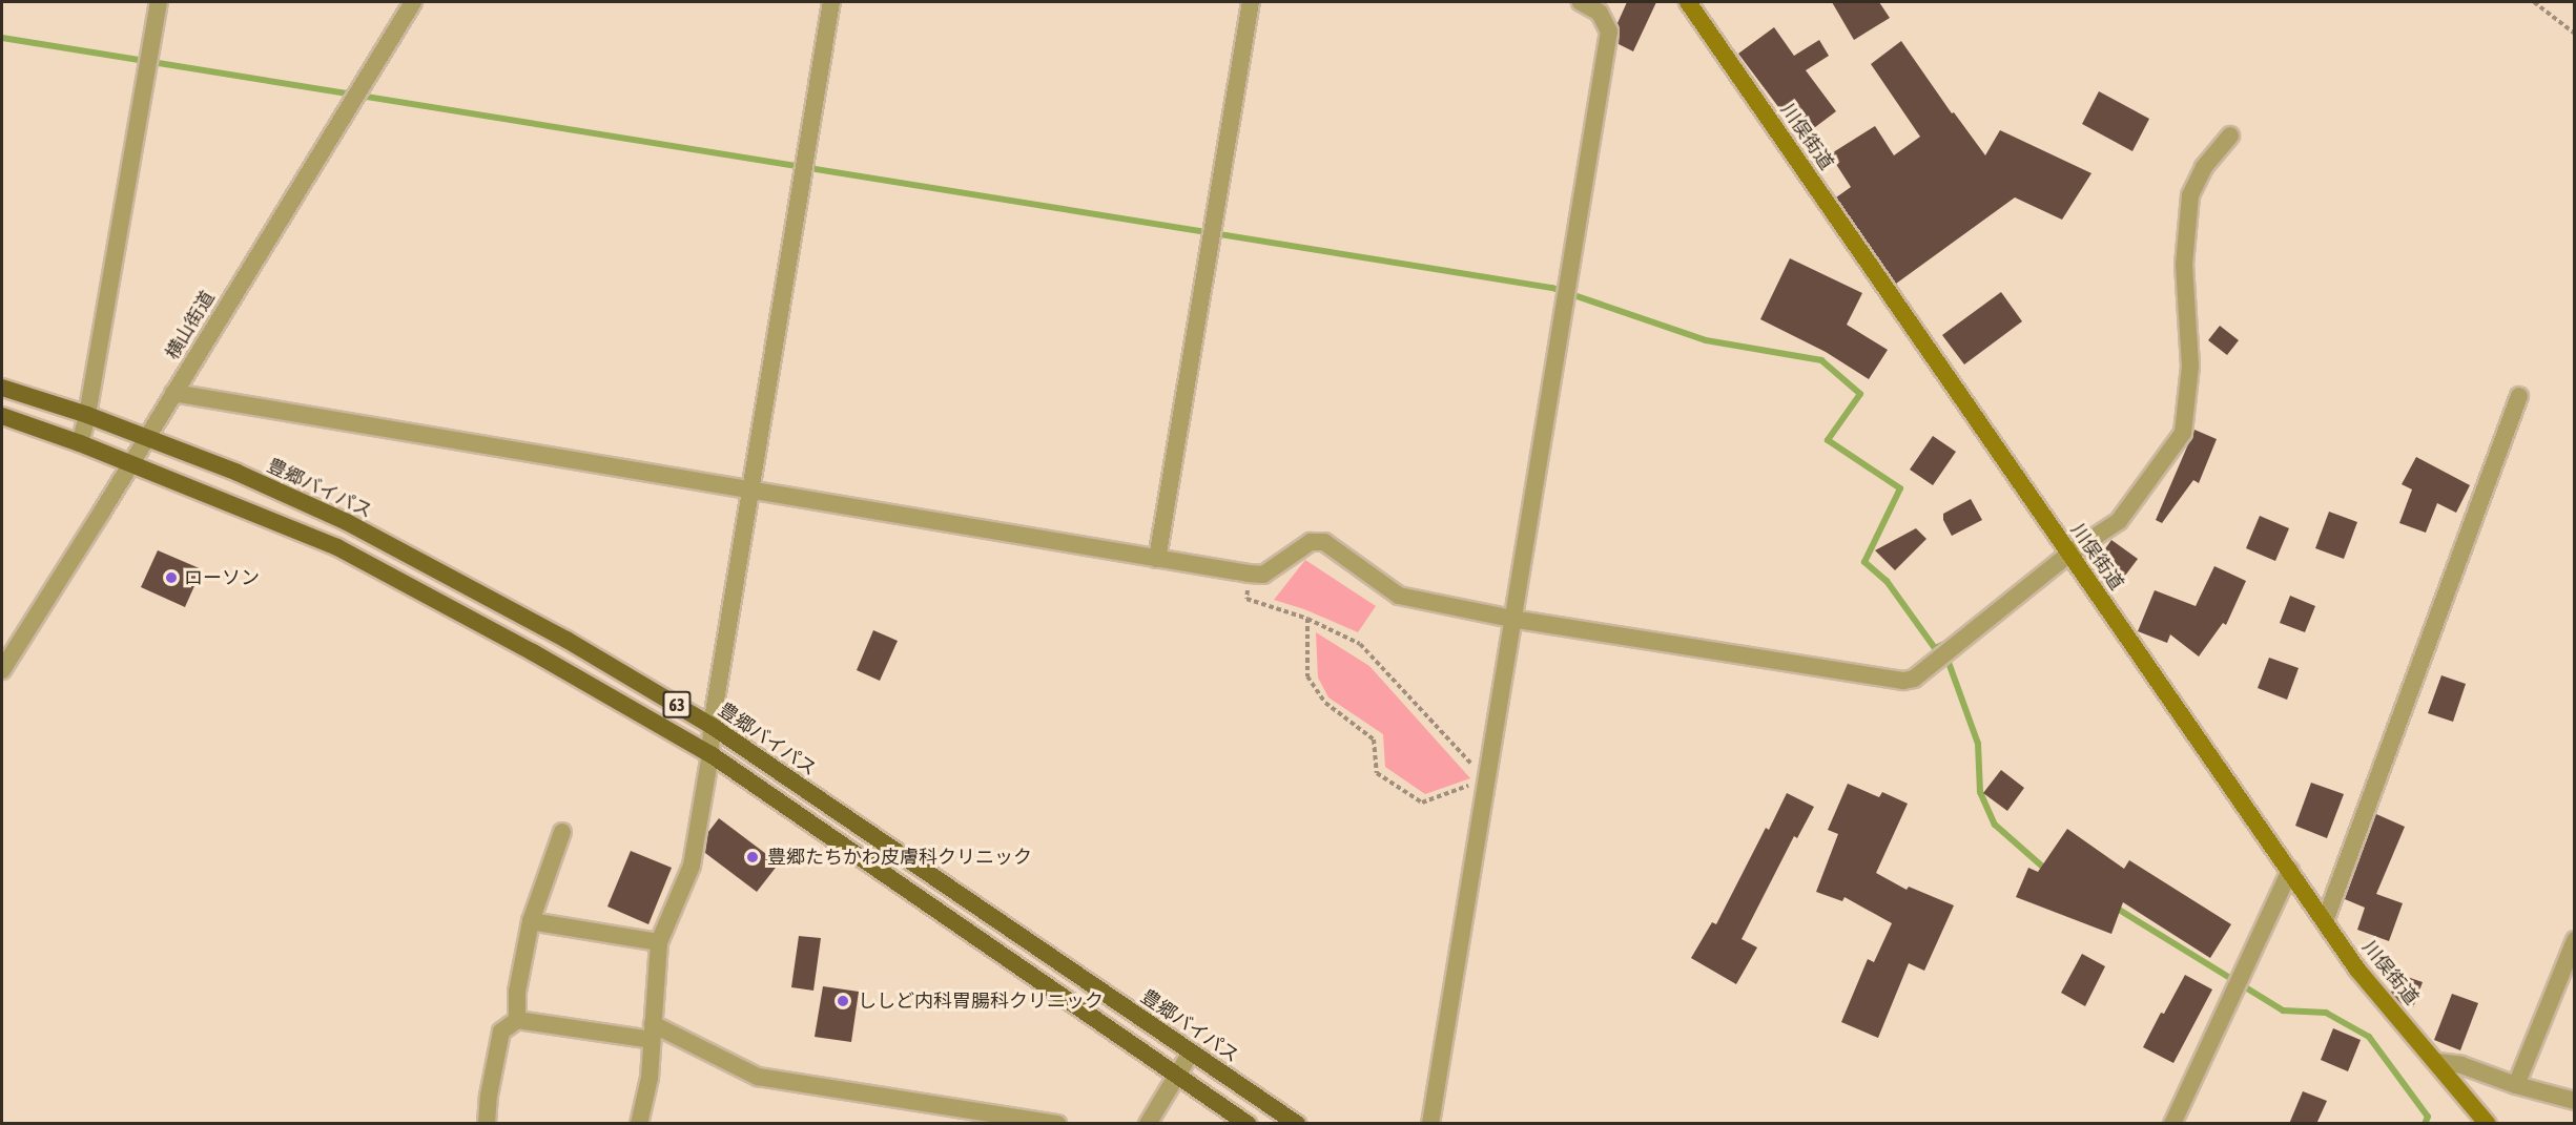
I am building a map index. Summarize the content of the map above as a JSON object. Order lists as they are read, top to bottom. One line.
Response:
{"streets":{"main road":["川俣街道","豊郷バイパス","63"],"street":["横山街道"]},"crossings":[["横山街道","豊郷バイパス"],["横山街道","63"]],"places":["ローソン","豊郷たちかわ皮膚科クリニック","ししど内科胃腸科クリニック"]}
